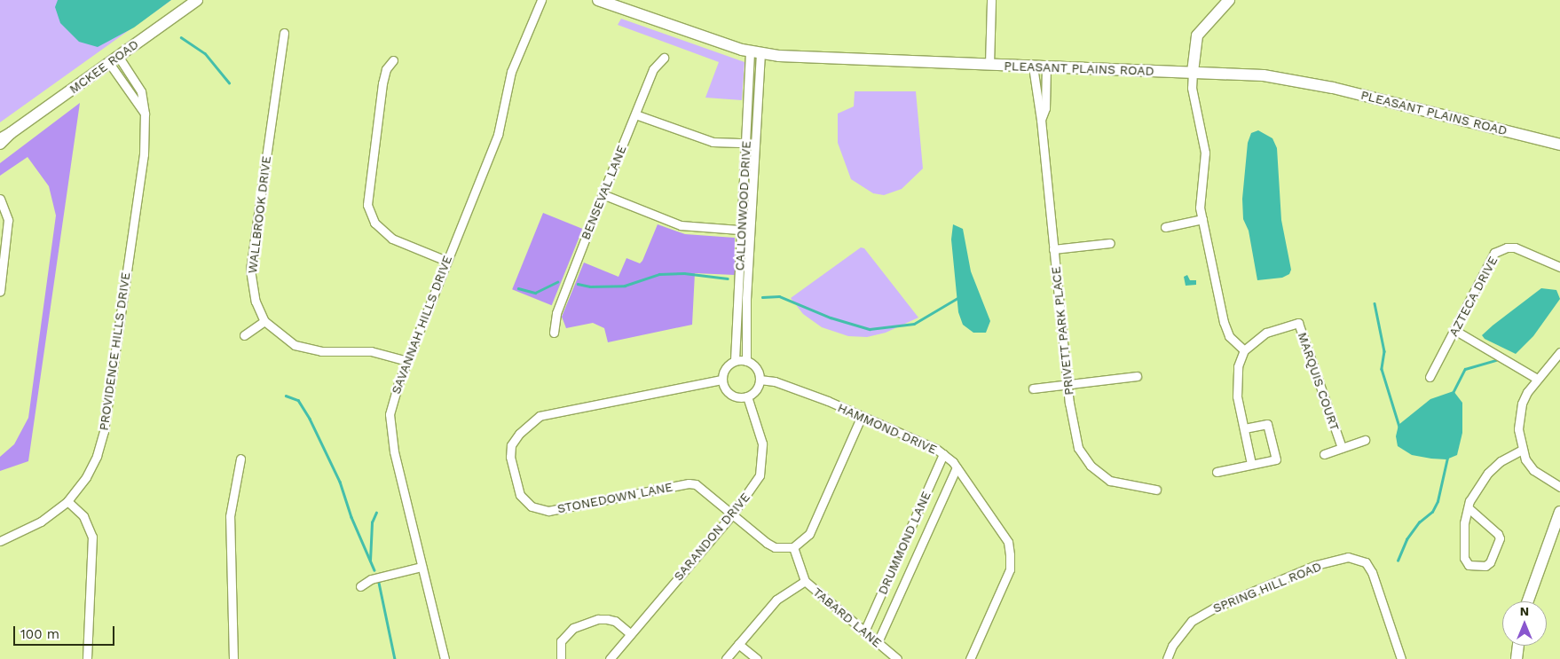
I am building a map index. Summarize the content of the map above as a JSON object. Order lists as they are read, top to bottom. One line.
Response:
{"streets":{"street":["MCKEE ROAD","PLEASANT PLAINS ROAD","BENSEVAL LANE","CALLONWOOD DRIVE","WALLBROOK DRIVE","AZTECA DRIVE","SAVANNAH HILLS DRIVE","PRIVETT PARK PLACE","PROVIDENCE HILLS DRIVE","MARQUIS COURT","HAMMOND DRIVE","STONEDOWN LANE","SARANDON DRIVE","DRUMMOND LANE","SPRING HILL ROAD","TABARD LANE"]},"crossings":[["MCKEE ROAD","PROVIDENCE HILLS DRIVE"],["PLEASANT PLAINS ROAD","CALLONWOOD DRIVE"],["PLEASANT PLAINS ROAD","PRIVETT PARK PLACE"],["CALLONWOOD DRIVE","HAMMOND DRIVE"],["CALLONWOOD DRIVE","STONEDOWN LANE"],["CALLONWOOD DRIVE","SARANDON DRIVE"],["WALLBROOK DRIVE","SAVANNAH HILLS DRIVE"],["HAMMOND DRIVE","STONEDOWN LANE"],["HAMMOND DRIVE","SARANDON DRIVE"],["HAMMOND DRIVE","DRUMMOND LANE"],["STONEDOWN LANE","SARANDON DRIVE"],["STONEDOWN LANE","TABARD LANE"],["DRUMMOND LANE","TABARD LANE"]],"scale_bar":"100 m","north":"top"}
